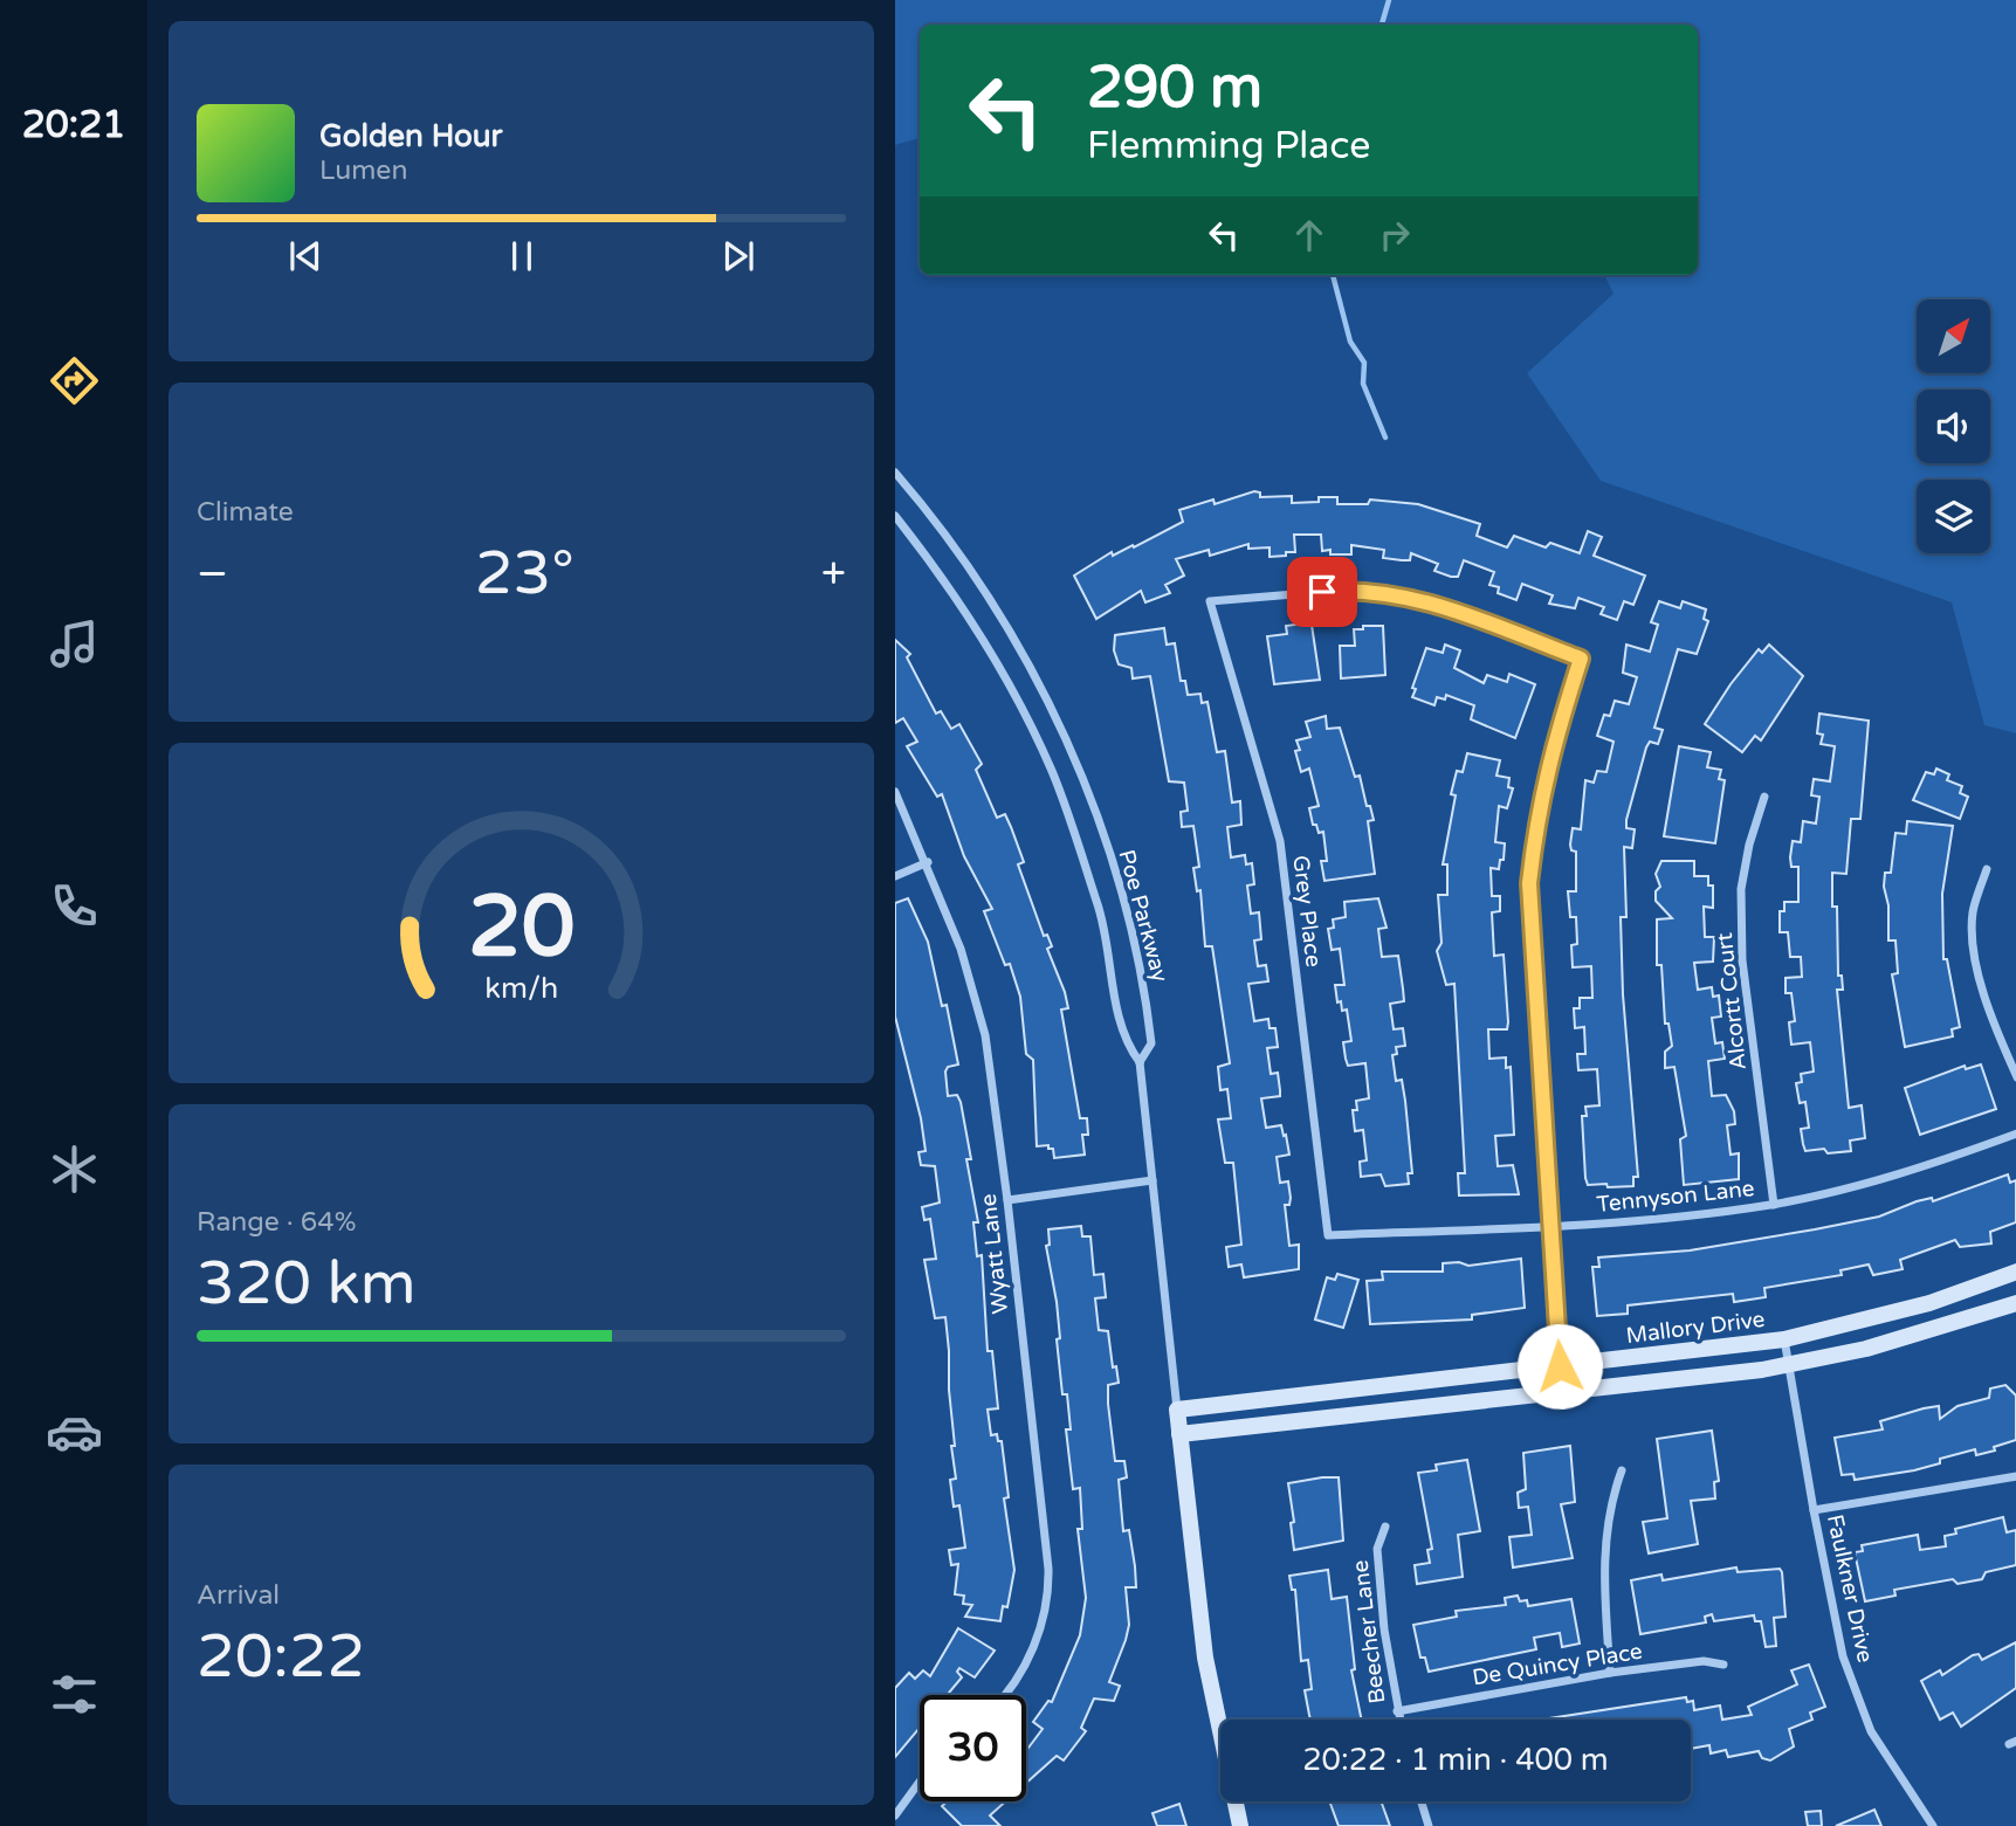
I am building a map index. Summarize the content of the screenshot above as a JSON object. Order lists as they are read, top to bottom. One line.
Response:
{"streets":{"main road":["Mallory Drive"],"street":["Grey Place","Poe Parkway","Alcortt Court","Tennyson Lane","Wyatt Lane","Faulkner Drive","Beecher Lane","De Quincy Place"]},"crossings":[["Grey Place","Tennyson Lane"],["Alcortt Court","Tennyson Lane"],["Mallory Drive","Faulkner Drive"],["Beecher Lane","De Quincy Place"]],"north":"top right","page":{"tabs":"20:21","turn":["290 m","Flemming Place"],"song":["Golden Hour","Lumen"],"tile":["Climate",["Range · 64%","320 km"],["Arrival","20:22"]],"heat":["−","23°","+"],"limit":"30","trip":"20:22 · 1 min · 400 m","gauge":["20","km/h"]}}
